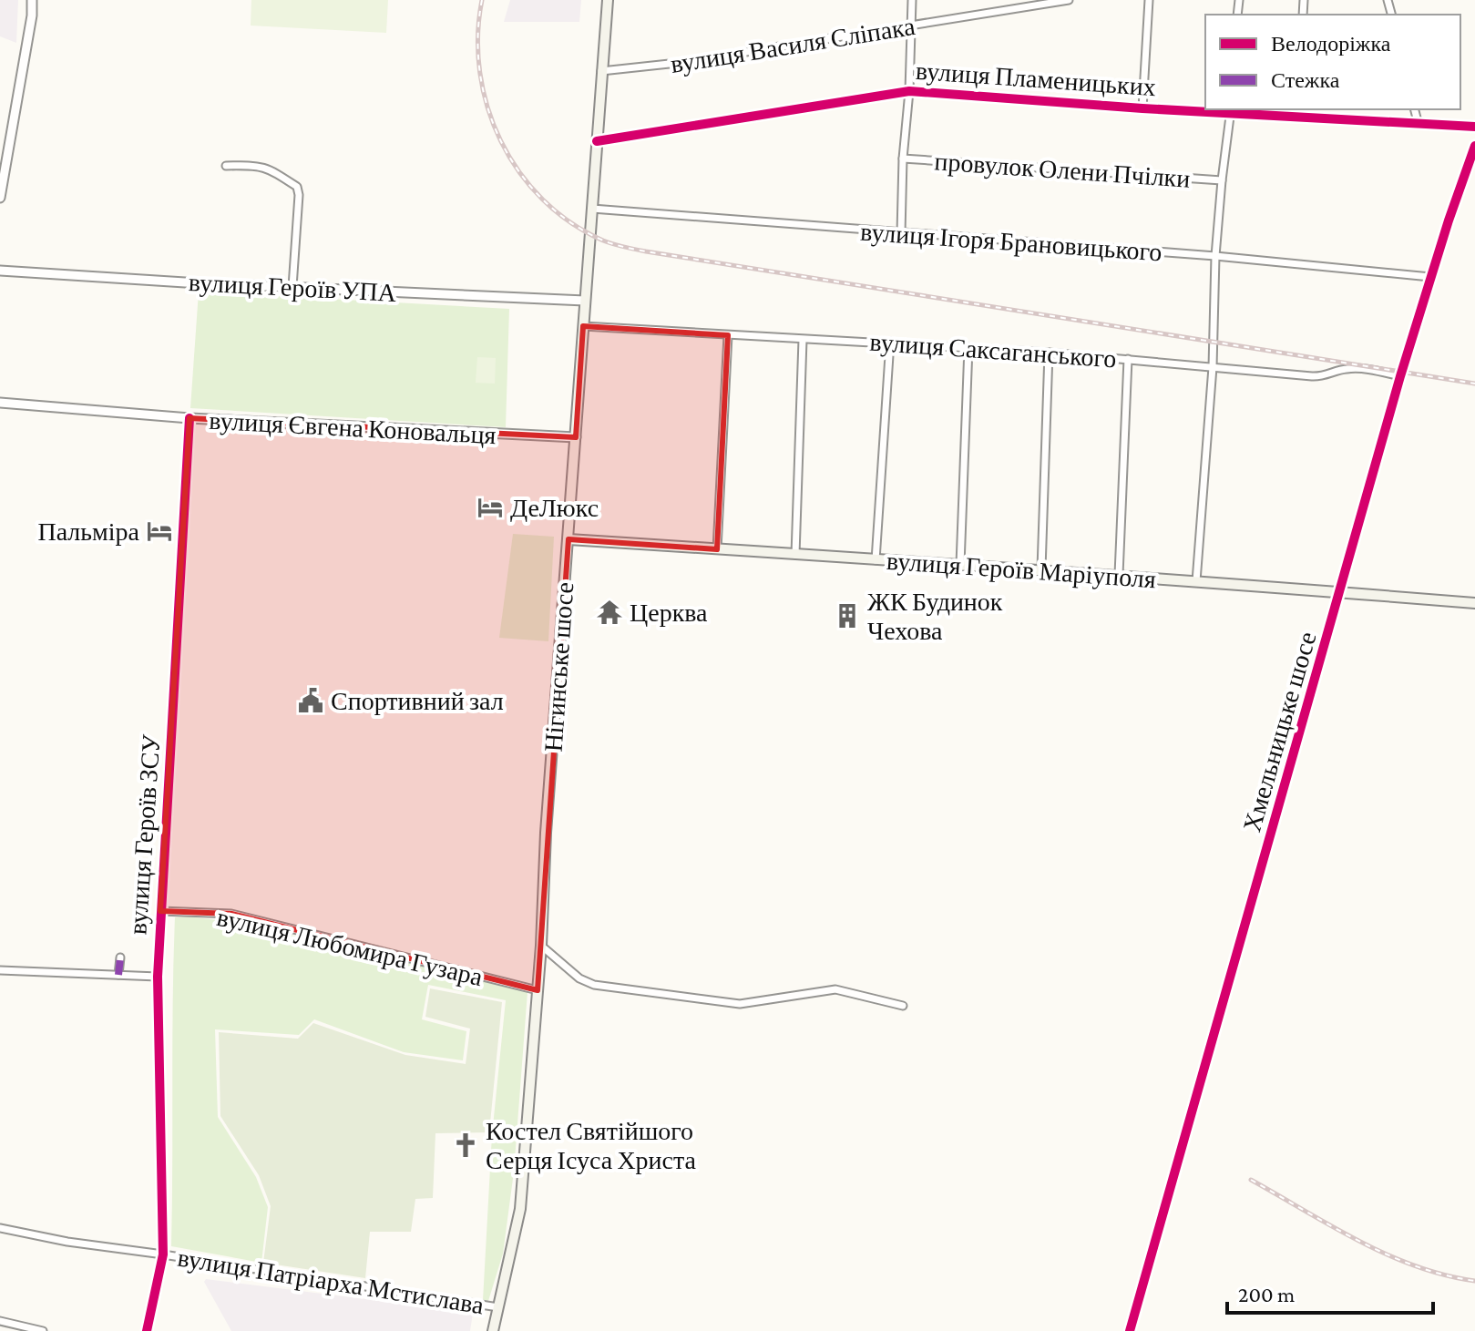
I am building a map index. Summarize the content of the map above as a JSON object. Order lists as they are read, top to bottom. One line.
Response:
{"streets":{"main road":["вулиця Героїв Маріуполя","Нігинське шосе"],"street":["вулиця Василя Сліпака","вулиця Пламеницьких","провулок Олени Пчілки","вулиця Ігоря Брановицького","вулиця Героїв УПА","вулиця Саксаганського","вулиця Євгена Коновальця","Хмельницьке шосе","вулиця Героїв ЗСУ","вулиця Любомира Гузара","вулиця Патріарха Мстислава"]},"crossings":[["вулиця Василя Сліпака","Нігинське шосе"],["вулиця Пламеницьких","Нігинське шосе"],["вулиця Ігоря Брановицького","Нігинське шосе"],["вулиця Ігоря Брановицького","Хмельницьке шосе"],["вулиця Героїв УПА","Нігинське шосе"],["вулиця Саксаганського","Нігинське шосе"],["вулиця Саксаганського","Хмельницьке шосе"],["вулиця Євгена Коновальця","Нігинське шосе"],["вулиця Євгена Коновальця","вулиця Героїв ЗСУ"],["вулиця Героїв Маріуполя","Нігинське шосе"],["вулиця Героїв Маріуполя","Хмельницьке шосе"],["Нігинське шосе","вулиця Любомира Гузара"],["Нігинське шосе","вулиця Патріарха Мстислава"],["вулиця Героїв ЗСУ","вулиця Любомира Гузара"],["вулиця Героїв ЗСУ","вулиця Патріарха Мстислава"]],"places":{"hotel":["ДеЛюкс","Пальміра"],"temple":["Церква"],"building":["ЖК Будинок Чехова"],"public building":["Спортивний зал"],"church":["Костел Святійшого Серця Ісуса Христа"]},"legend":["Велодоріжка","Стежка"],"scale_bar":"200 m"}
